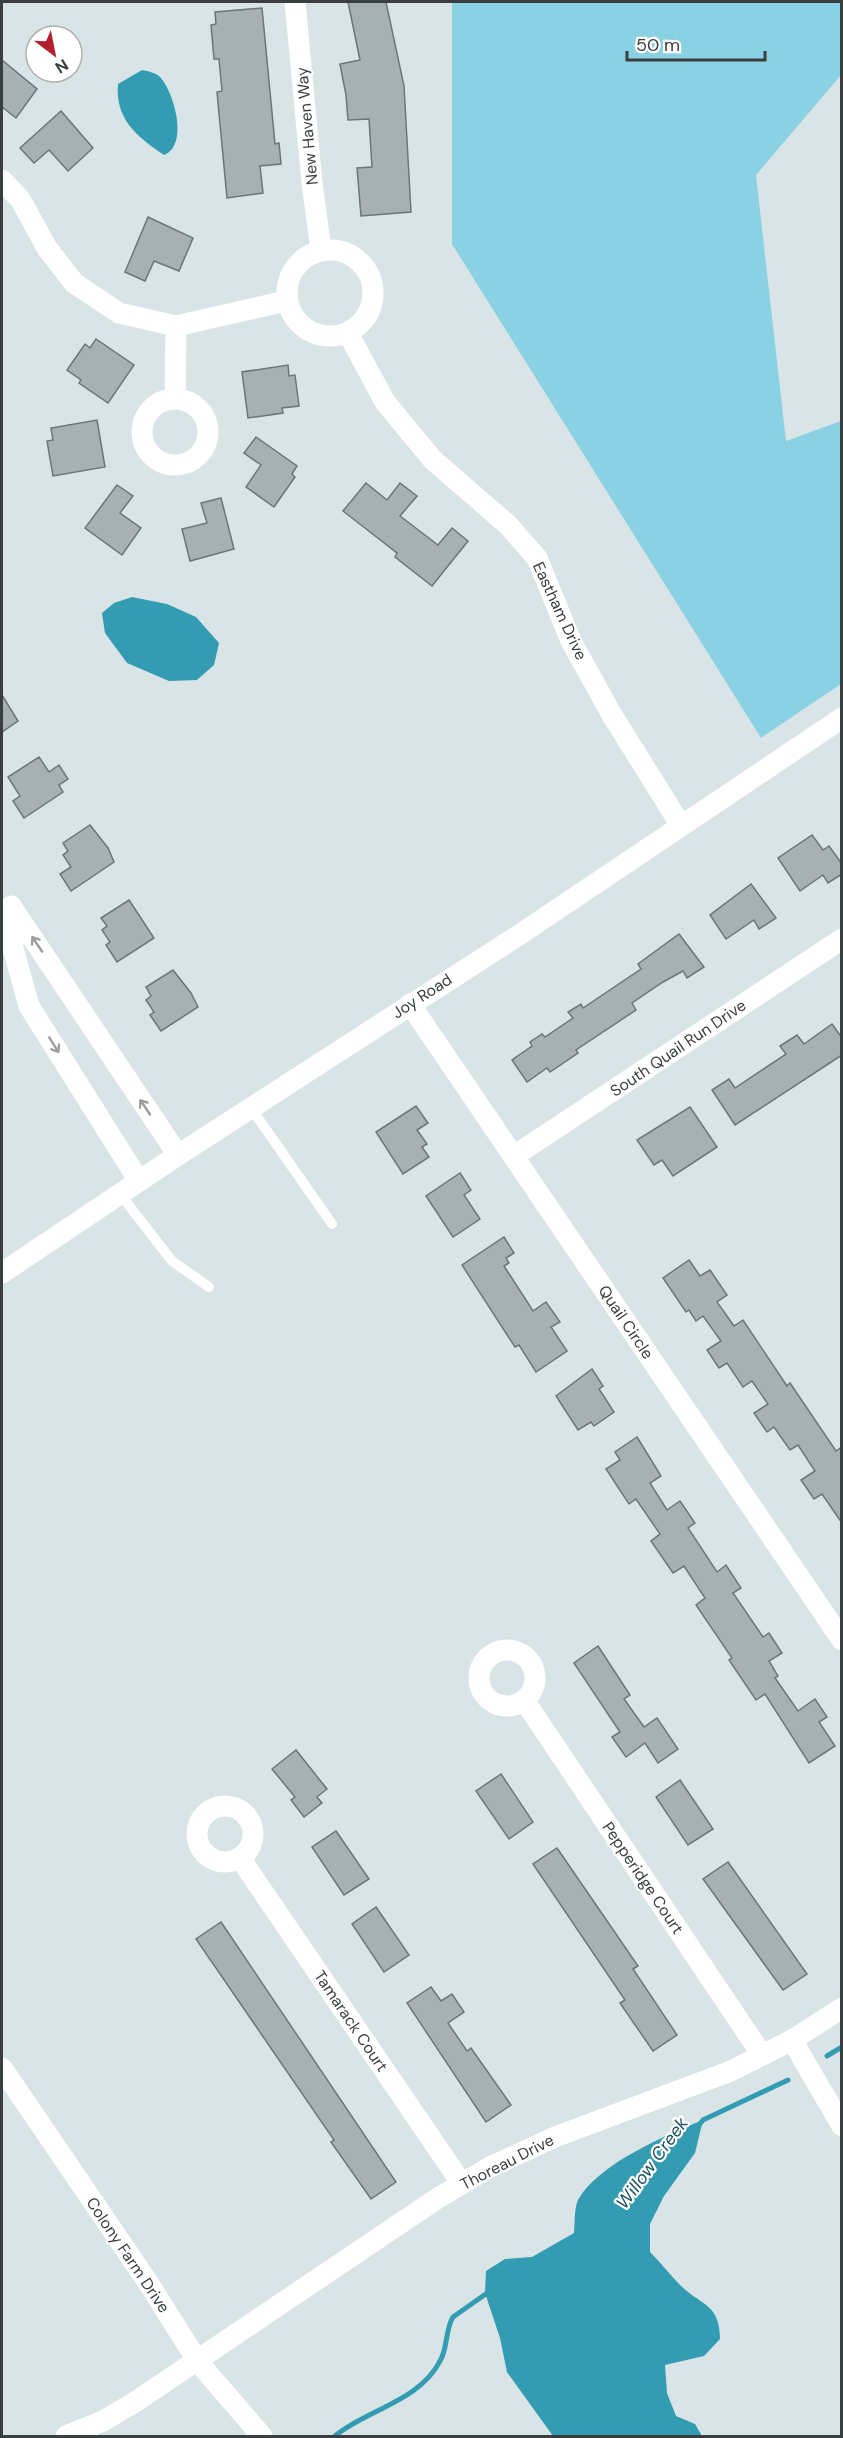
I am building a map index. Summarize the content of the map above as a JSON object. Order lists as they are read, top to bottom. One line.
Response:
{"streets":{"street":["New Haven Way","Eastham Drive","Joy Road","South Quail Run Drive","Quail Circle","Pepperidge Court","Tamarack Court","Thoreau Drive","Colony Farm Drive"]},"crossings":[["New Haven Way","Eastham Drive"],["Eastham Drive","Joy Road"],["Joy Road","Quail Circle"],["South Quail Run Drive","Quail Circle"],["Pepperidge Court","Thoreau Drive"],["Tamarack Court","Thoreau Drive"],["Thoreau Drive","Colony Farm Drive"]],"water":["Willow Creek"],"scale_bar":"50 m","north":"bottom right"}
